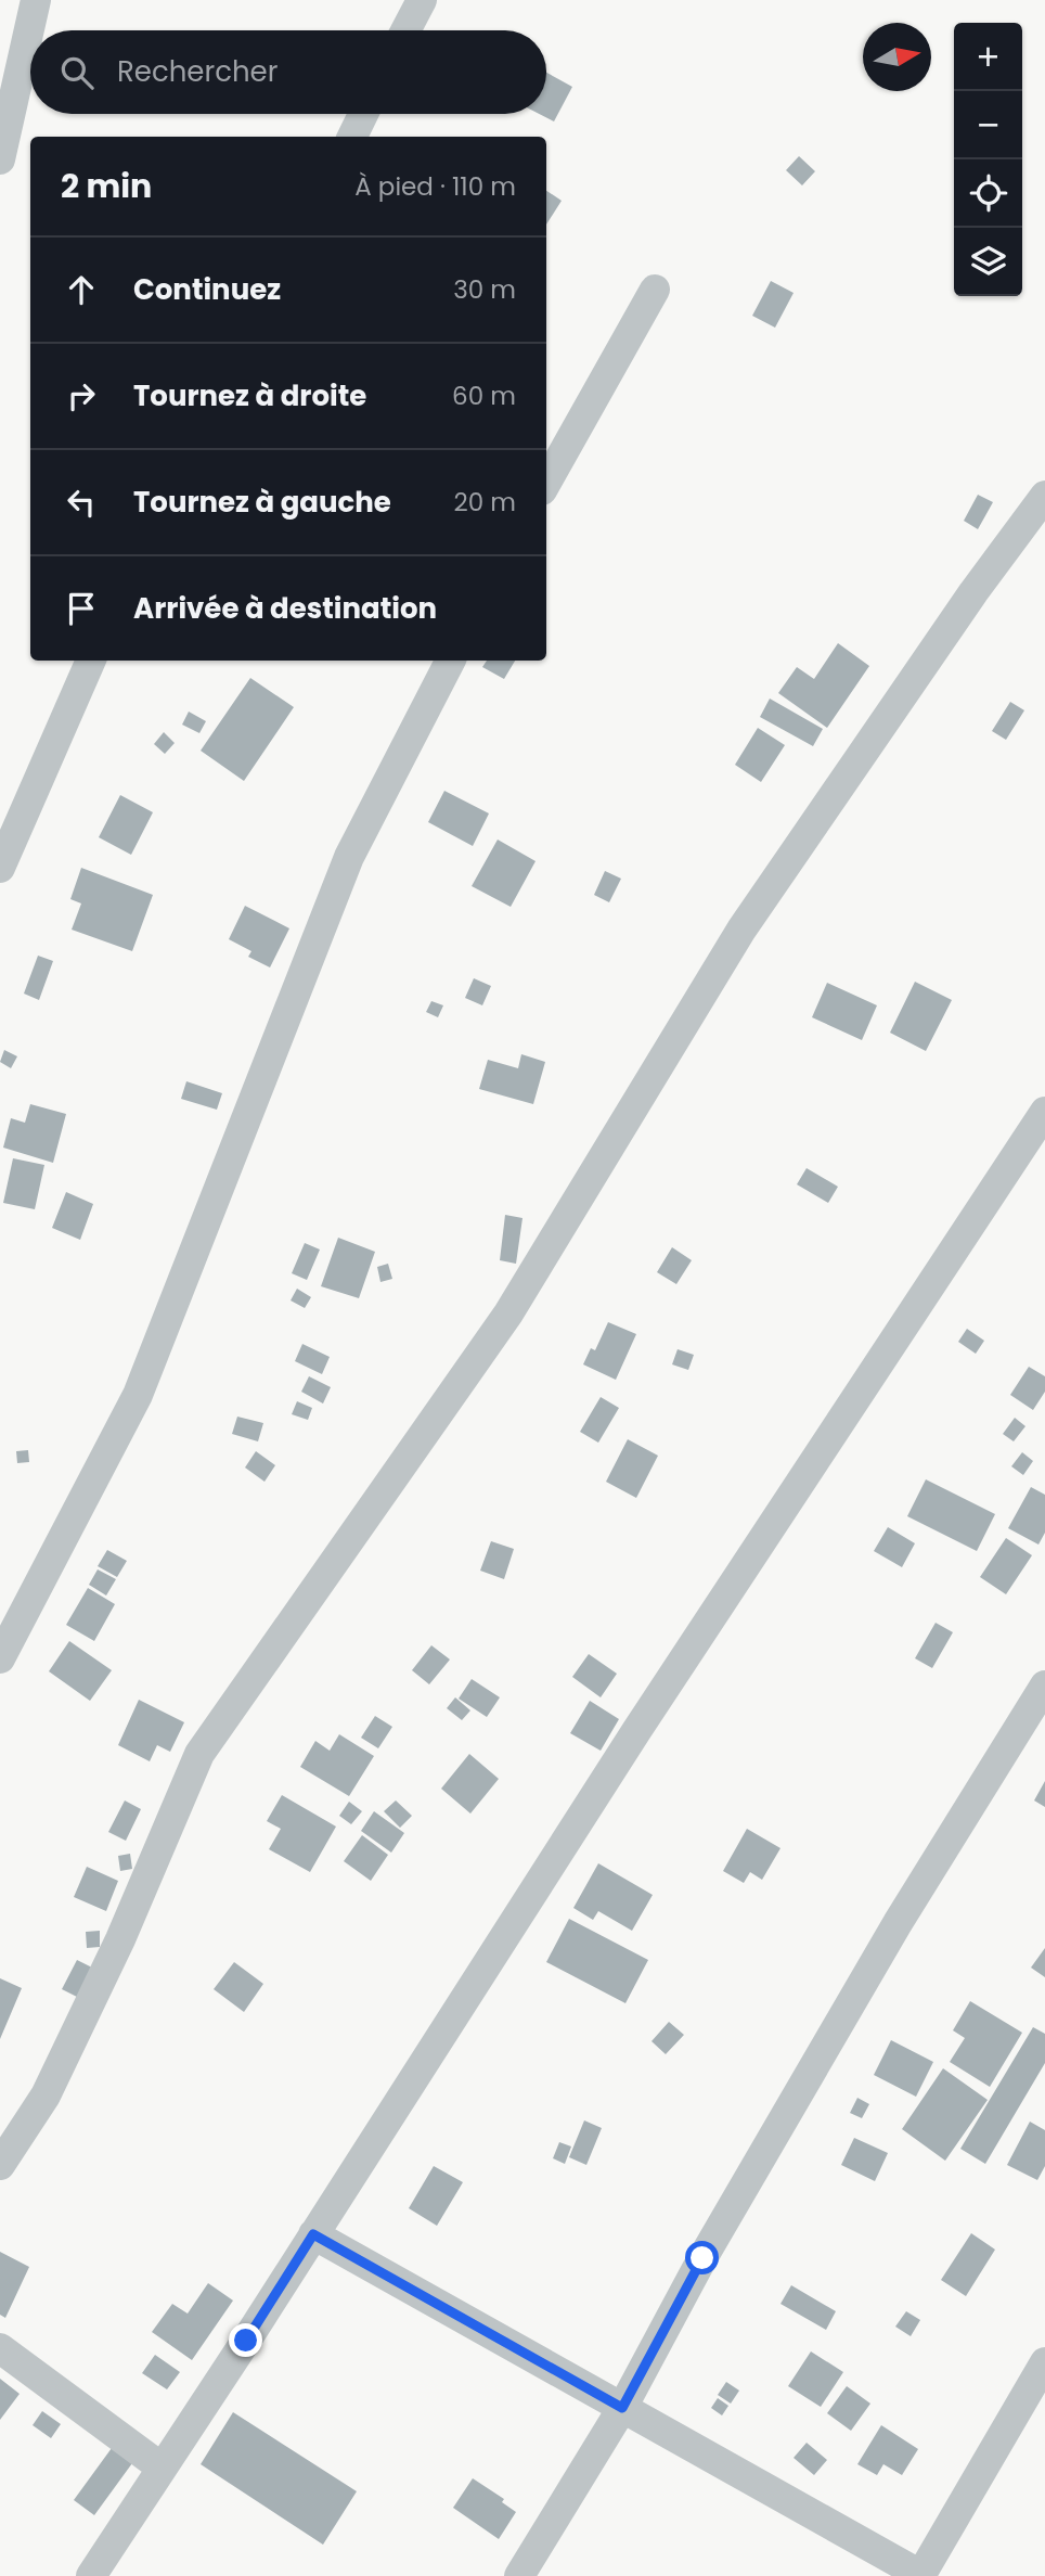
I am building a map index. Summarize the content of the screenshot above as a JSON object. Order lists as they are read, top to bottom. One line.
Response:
{"north":"right","page":{"map_buttons":["+","−"],"search":"Rechercher","heading":["2 min","À pied · 110 m"],"list":[["Continuez","30 m"],["Tournez à droite","60 m"],["Tournez à gauche","20 m"],"Arrivée à destination"]}}
